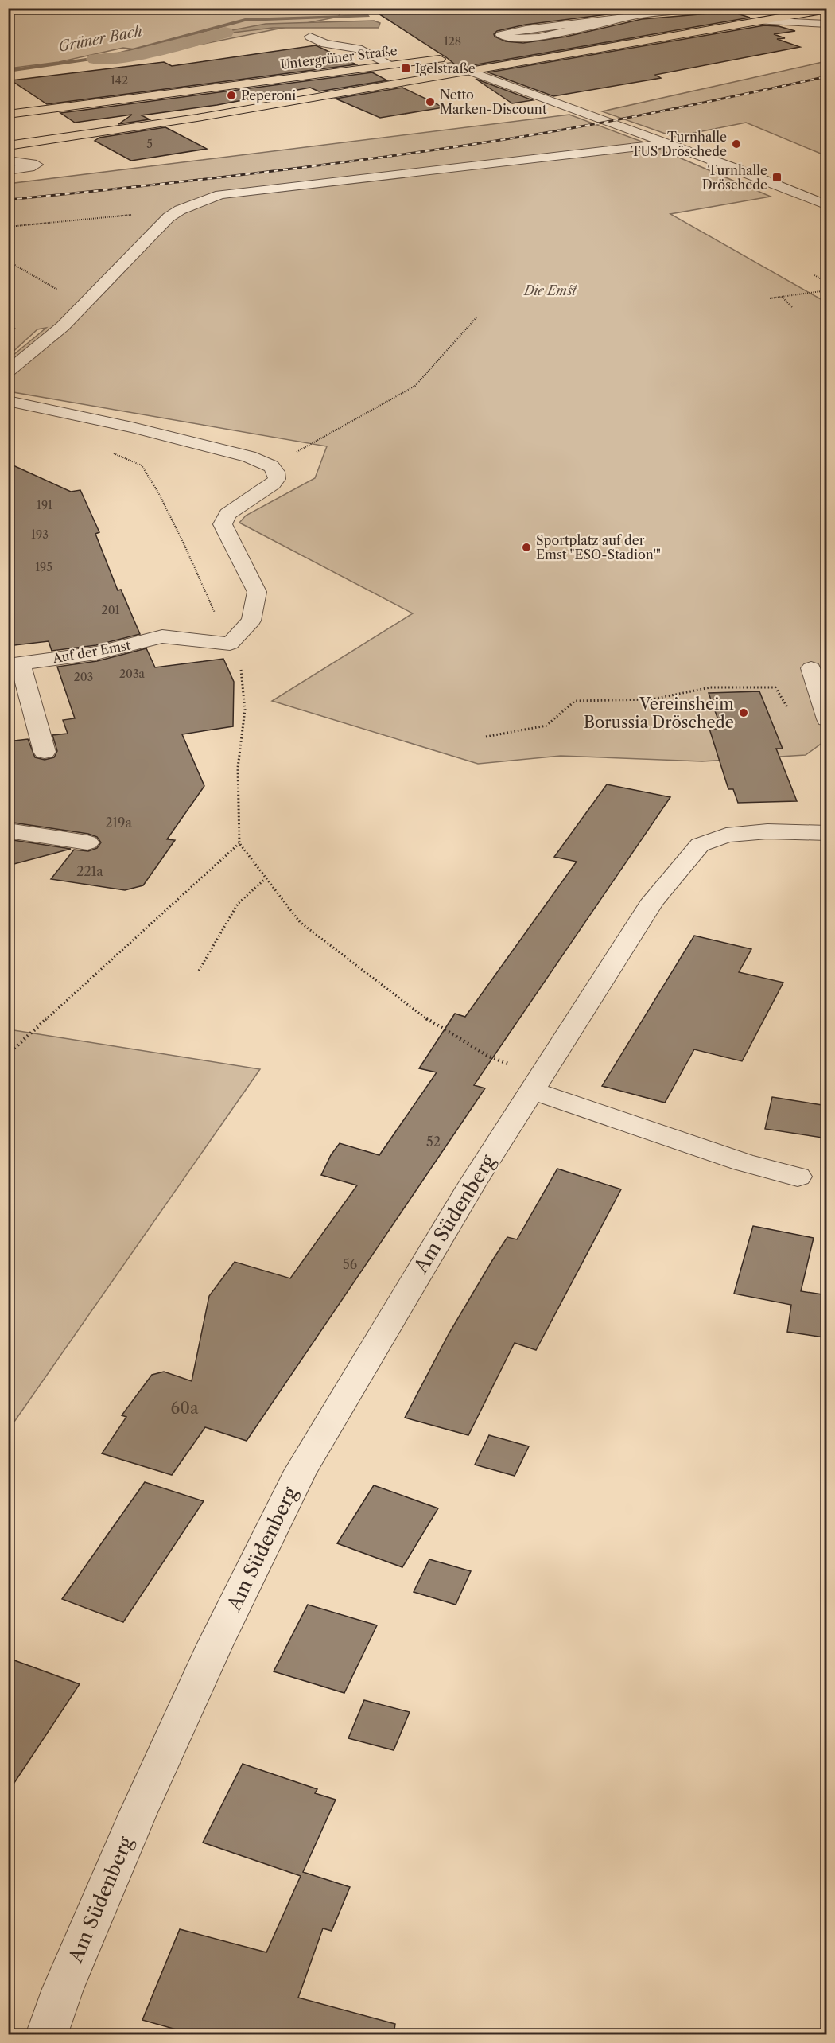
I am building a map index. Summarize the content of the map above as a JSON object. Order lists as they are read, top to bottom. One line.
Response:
{"streets":{"main road":["Untergrüner Straße"],"street":["Auf der Emst","Am Südenberg"]},"water":["Grüner Bach"],"parks":["Die Emst"],"places":{"transit":["Igelstraße","Turnhalle Dröschede"],"other":["Peperoni","Netto Marken-Discount","Turnhalle TUS Dröschede","Sportplatz auf der Emst \"ESO-Stadion'\"","Vereinsheim Borussia Dröschede"]},"house_numbers":["128","142","5","191","193","195","201","203a","203","219a","221a","52","56","60a"]}
